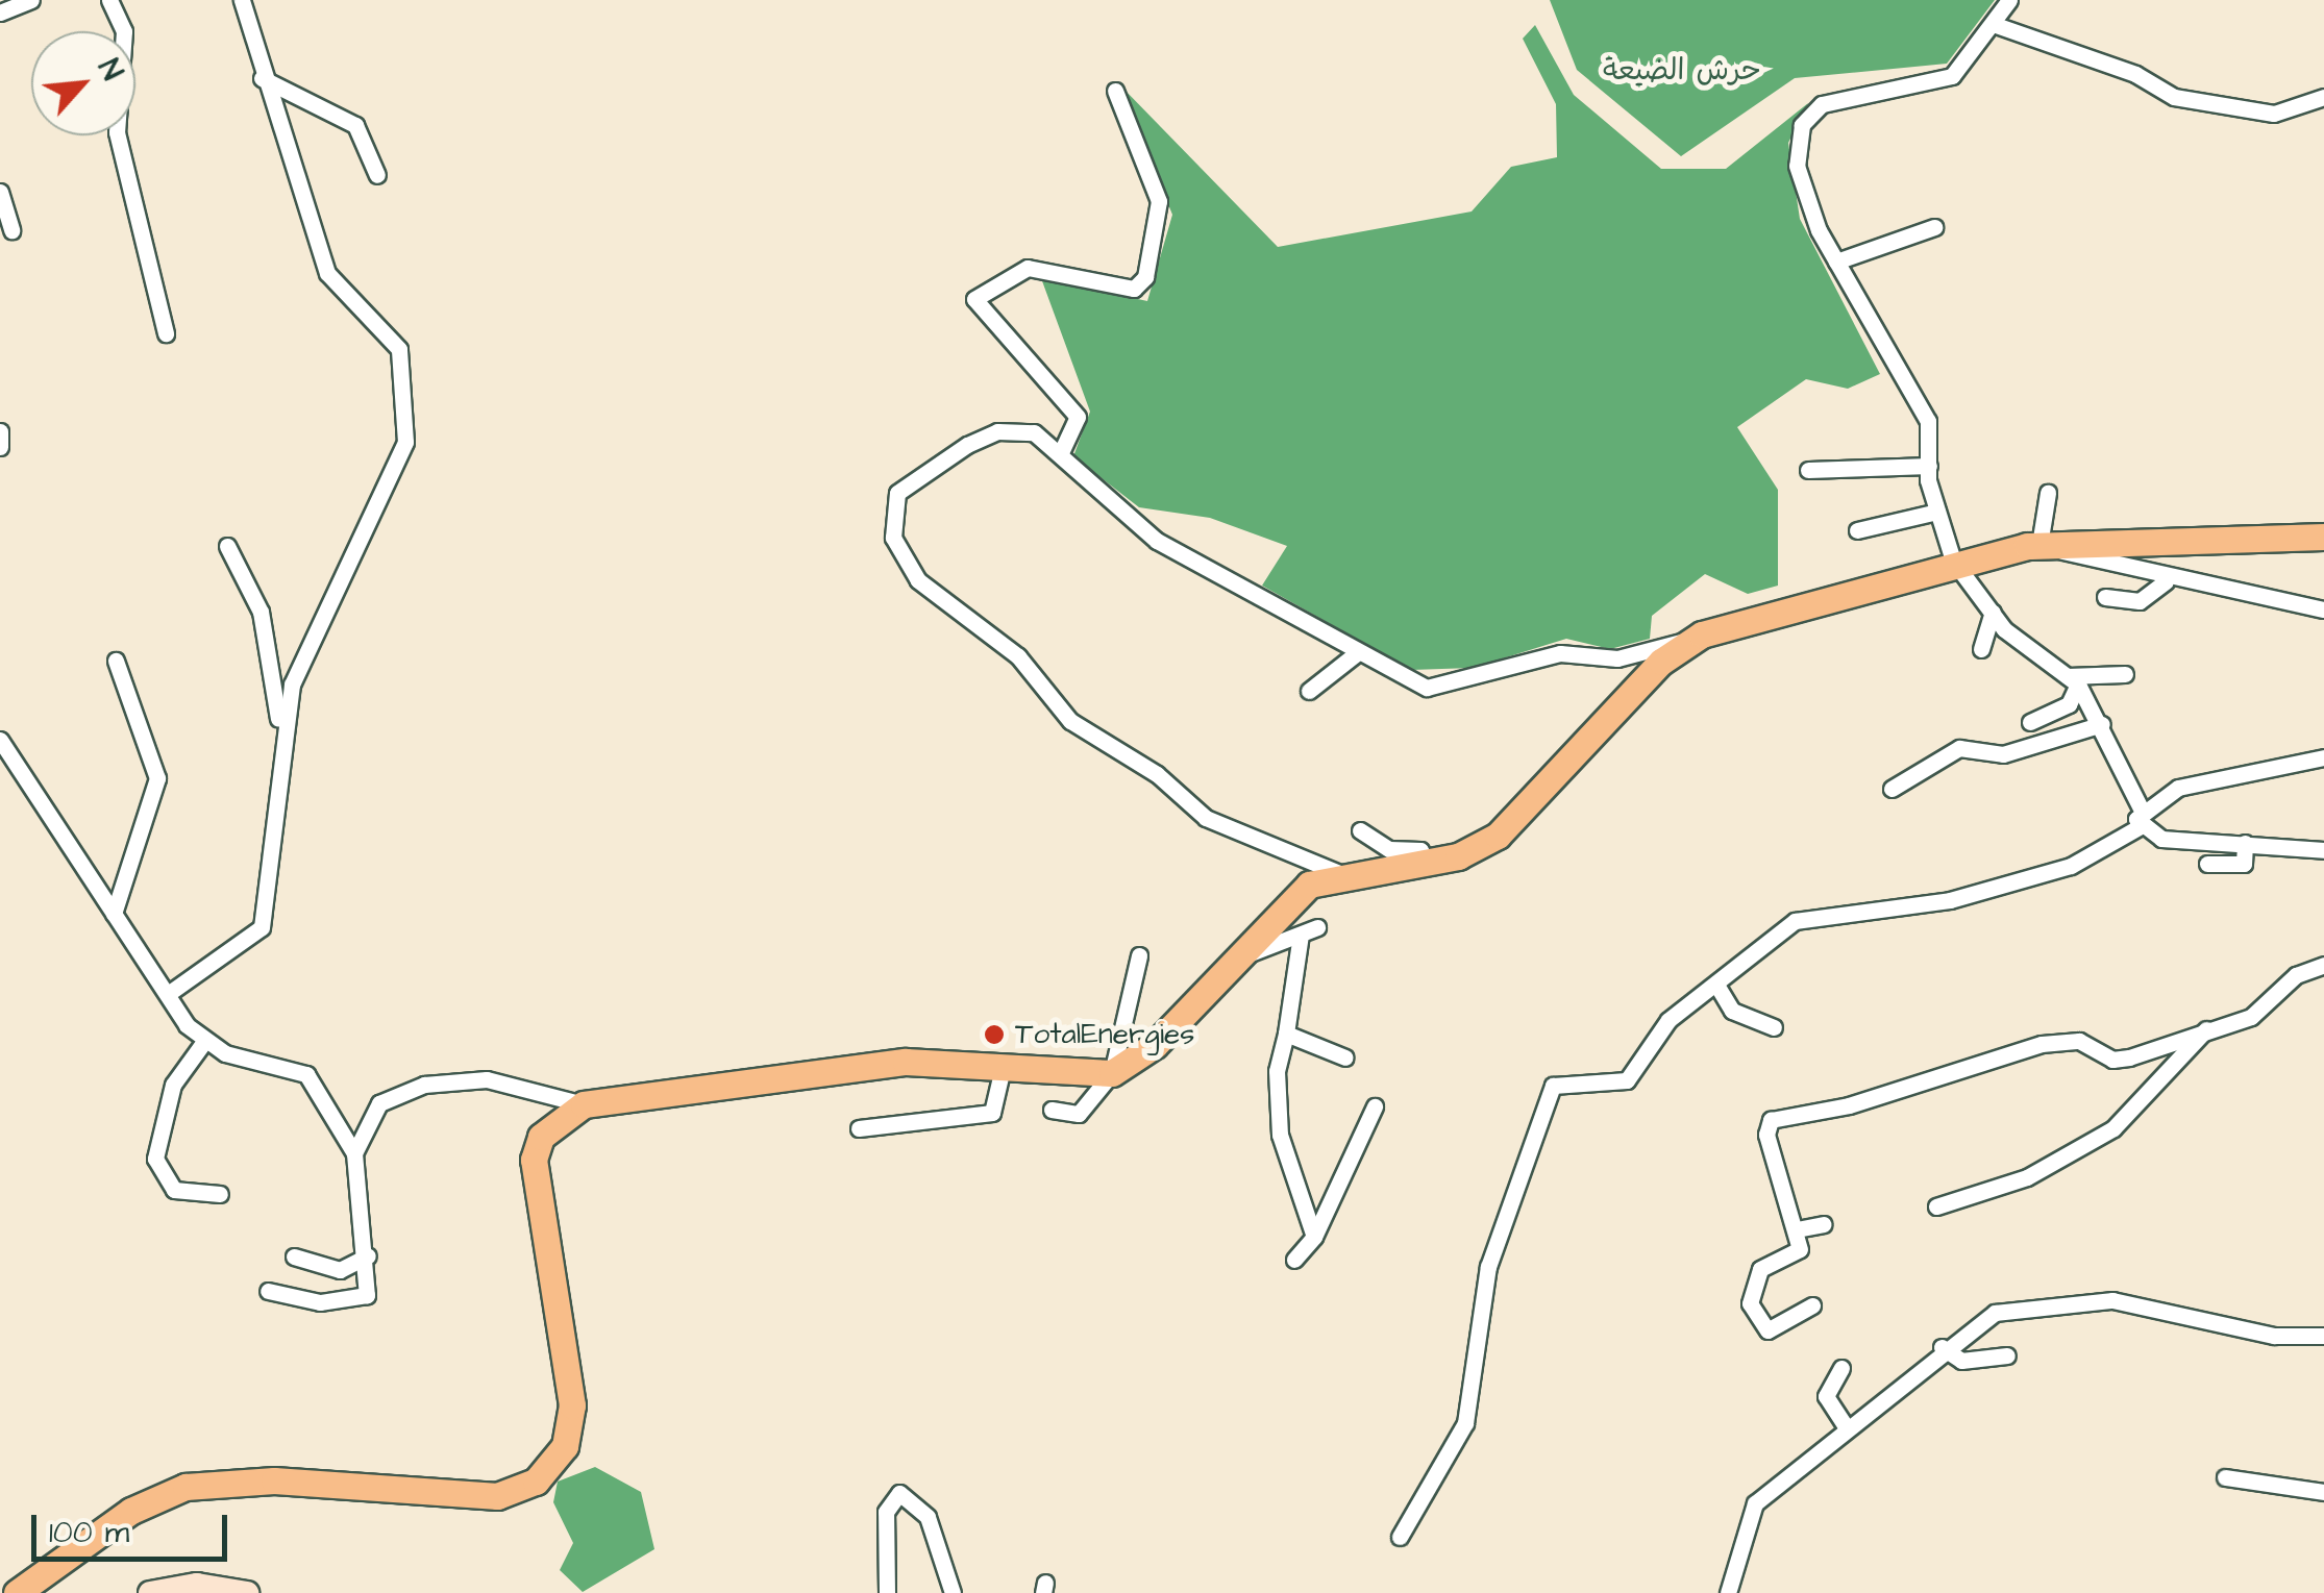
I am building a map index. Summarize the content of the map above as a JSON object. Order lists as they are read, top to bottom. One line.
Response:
{"parks":["حرش الضيعة"],"places":["TotalEnergies"],"scale_bar":"100 m","north":"top right"}
